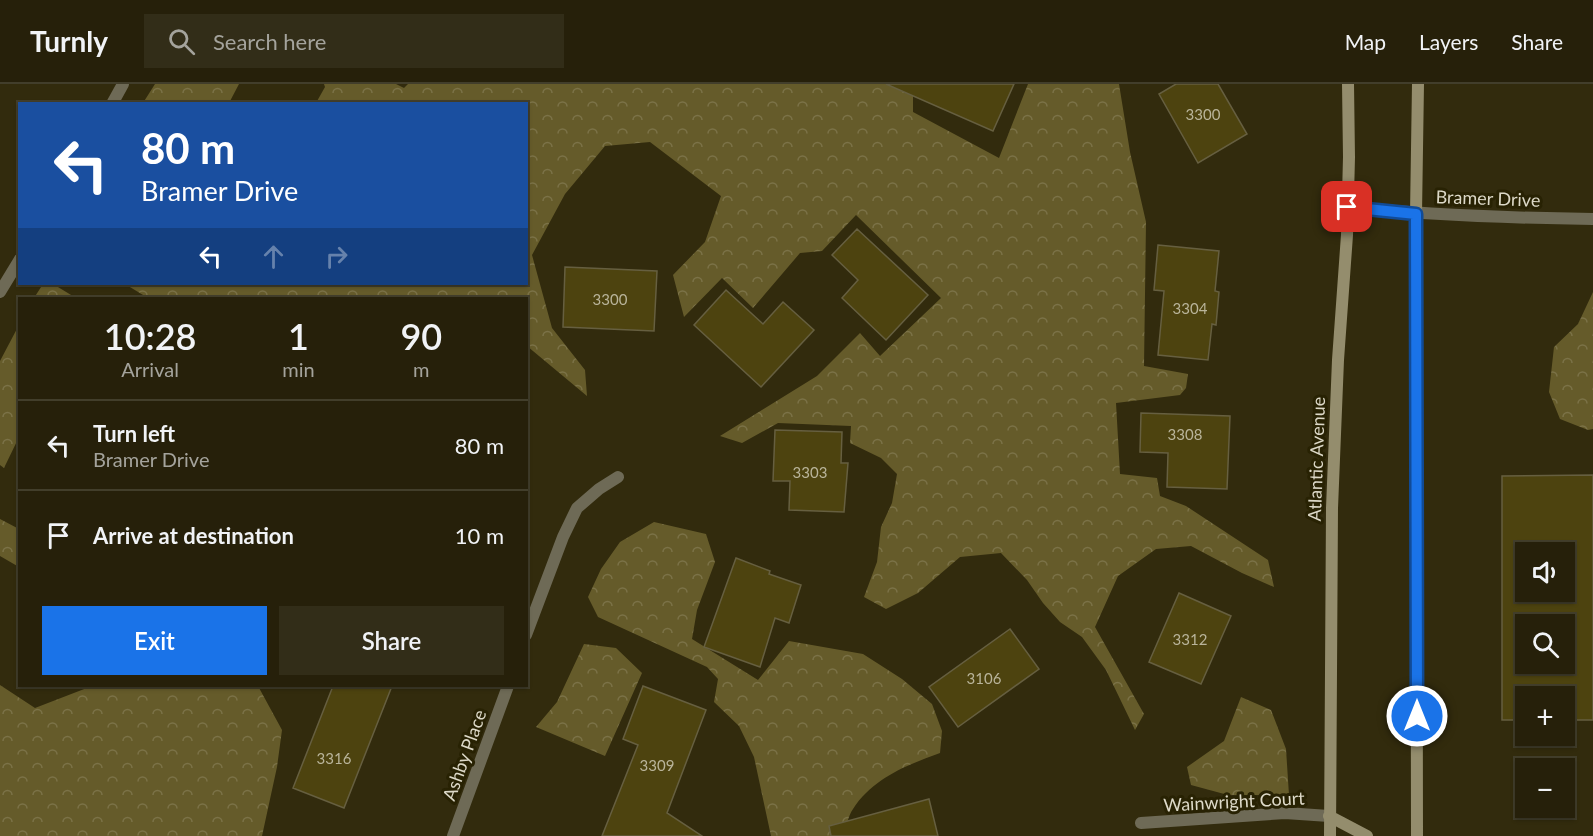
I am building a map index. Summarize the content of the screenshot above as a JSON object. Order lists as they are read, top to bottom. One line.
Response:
{"streets":{"main road":["Atlantic Avenue"],"street":["Bramer Drive","Ashby Place","Wainwright Court"]},"crossings":[["Bramer Drive","Atlantic Avenue"],["Atlantic Avenue","Wainwright Court"]],"house_numbers":["3300","3300","3304","3308","3303","3312","3106","3316","3309"],"page":{"header":"Turnly","search":"Search here","nav":["Map","Layers","Share"],"turn":["80 m","Bramer Drive"],"eta":["10:28","Arrival","1","min","90","m"],"list":[{"name":"Turn left","note":"Bramer Drive","value":"80 m"},{"name":"Arrive at destination","value":"10 m"}],"map_buttons":["+","−"],"buttons":["Exit","Share"]}}
